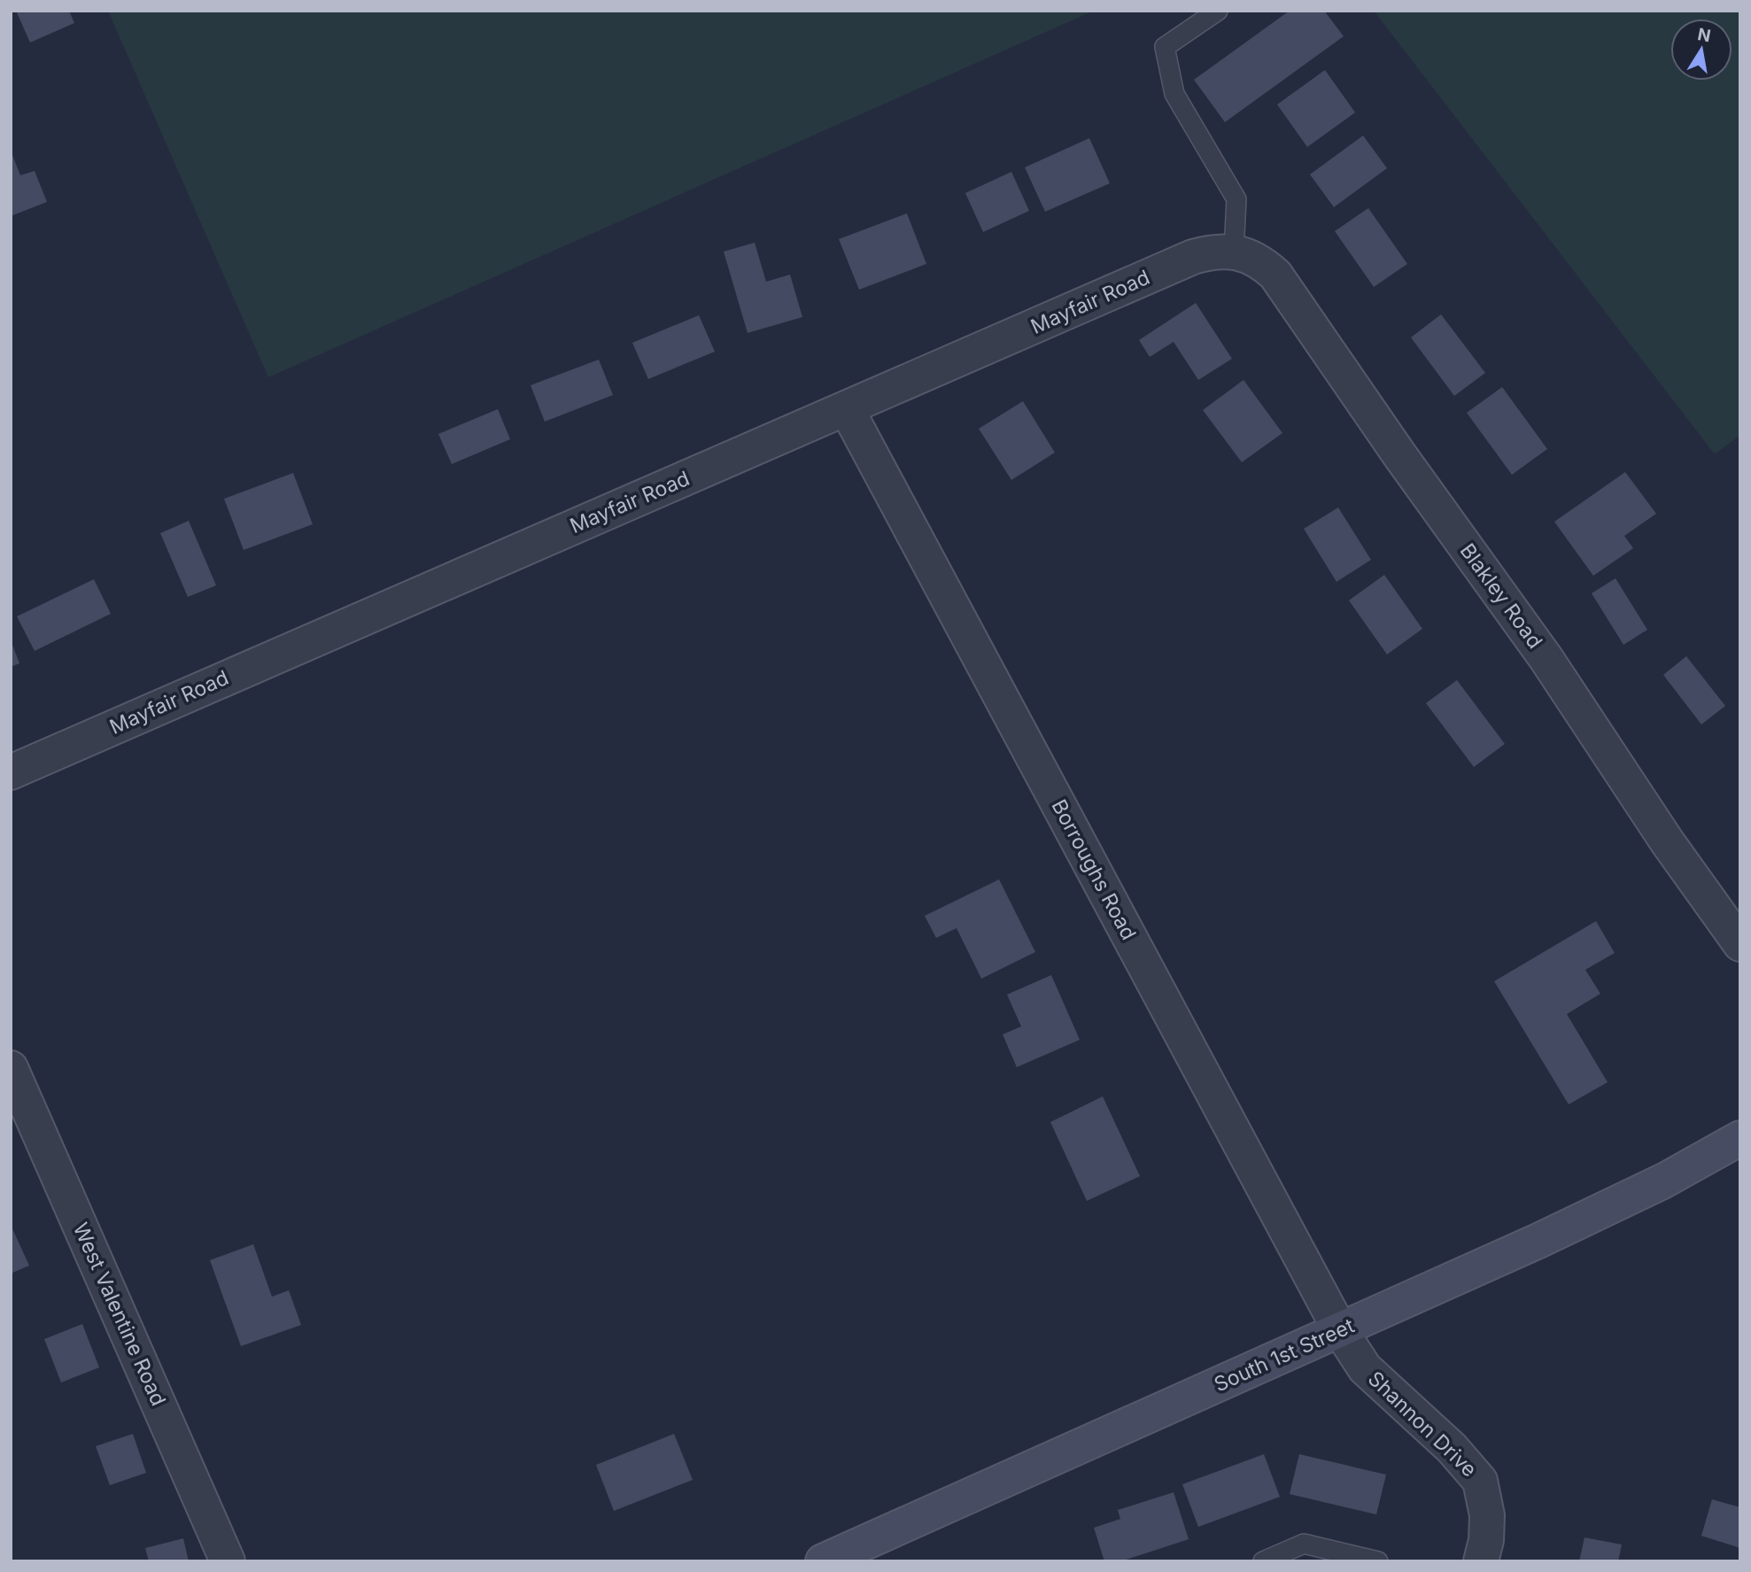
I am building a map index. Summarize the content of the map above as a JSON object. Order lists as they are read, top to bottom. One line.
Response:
{"streets":{"main road":["South 1st Street"],"street":["Mayfair Road","Blakley Road","Borroughs Road","West Valentine Road","Shannon Drive"]},"crossings":[["Mayfair Road","Blakley Road"],["Mayfair Road","Borroughs Road"],["Borroughs Road","South 1st Street"],["Borroughs Road","Shannon Drive"],["South 1st Street","Shannon Drive"]],"north":"top"}
